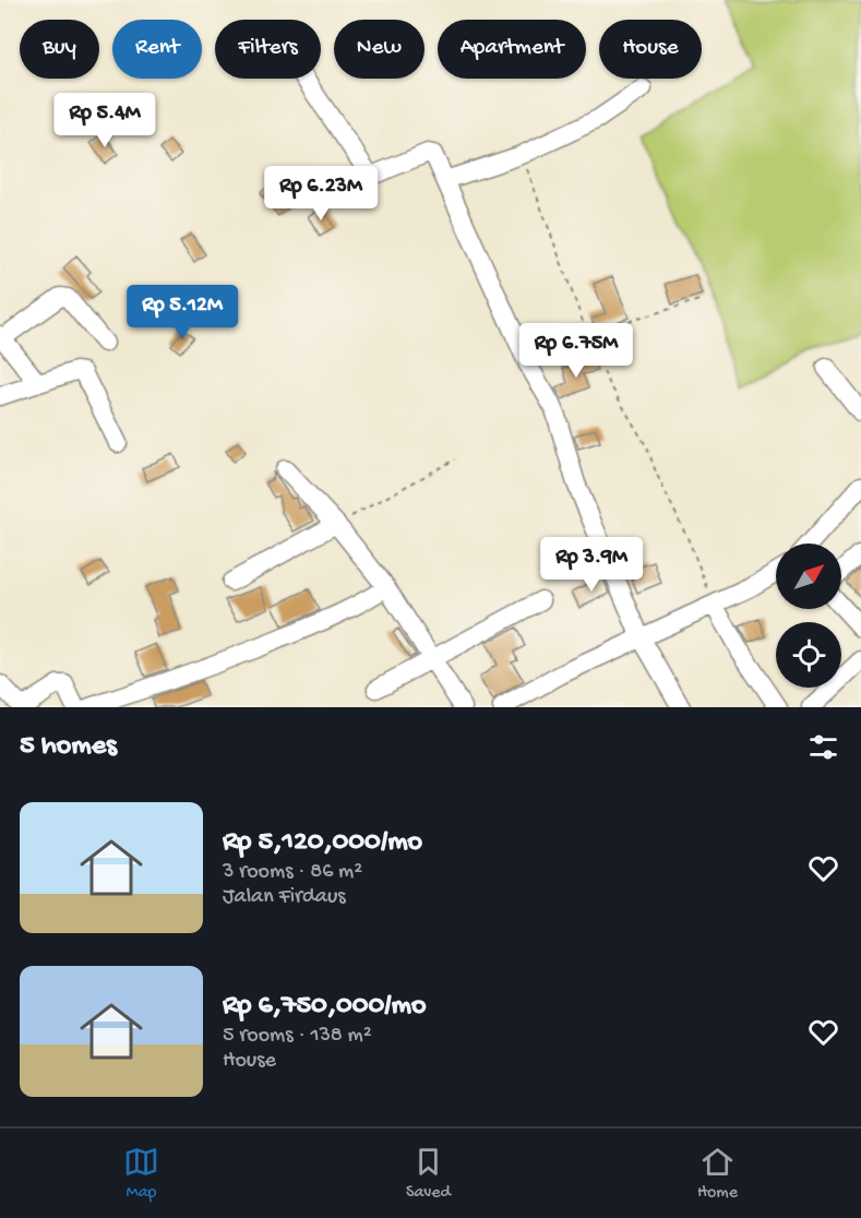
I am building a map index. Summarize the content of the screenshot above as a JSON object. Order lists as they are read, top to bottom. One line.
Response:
{"north":"top right","page":{"chip":["Buy","Rent","Filters","New","Apartment","House"],"price":["Rp 5.4M","Rp 6.23M","Rp 5.12M","Rp 6.75M","Rp 3.9M"],"heading":"5 homes","list":[{"name":"Rp 5,120,000/mo","note":"3 rooms · 86 m² · Jalan Firdaus"},{"name":"Rp 6,750,000/mo","note":"5 rooms · 138 m² · House"}],"tabs":["Map","Saved","Home"]}}
